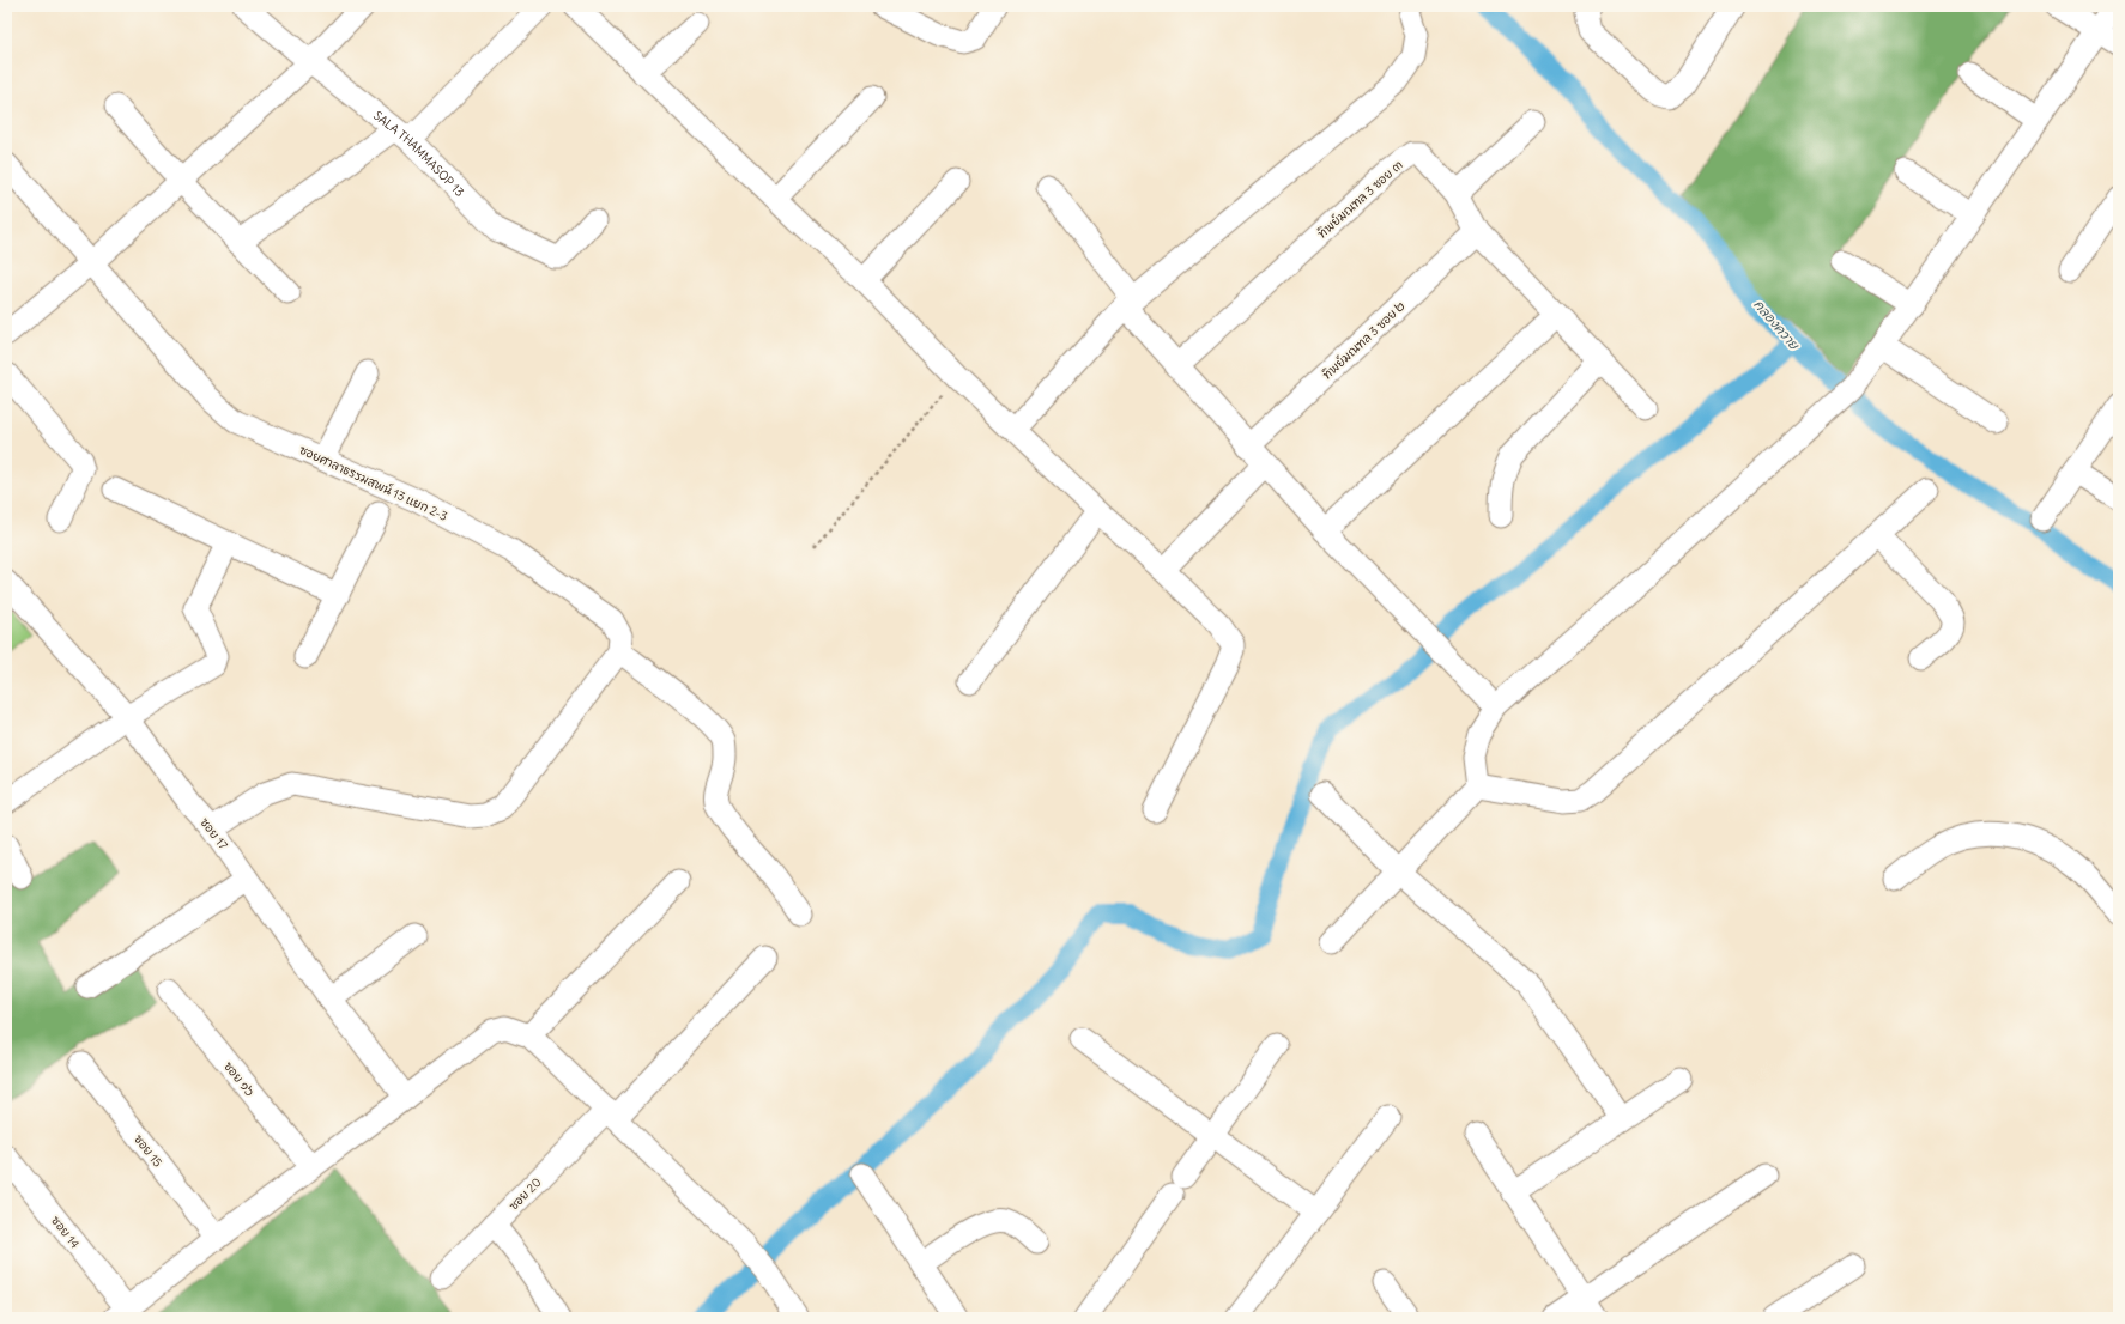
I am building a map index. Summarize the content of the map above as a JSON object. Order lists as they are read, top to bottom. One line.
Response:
{"streets":{"street":["SALA THAMMASOP 13","ทิพย์มณฑล 3 ซอย ๓","ทิพย์มณฑล 3 ซอย ๒","ซอยศาลาธรรมสพน์ 13 แยก 2-3","ซอย 17","ซอย ๑๖","ซอย 15","ซอย 20","ซอย 14"]},"crossings":[["ทิพย์มณฑล 3 ซอย ๓","ทิพย์มณฑล 3 ซอย ๒"]],"water":["คลองควาย"]}
